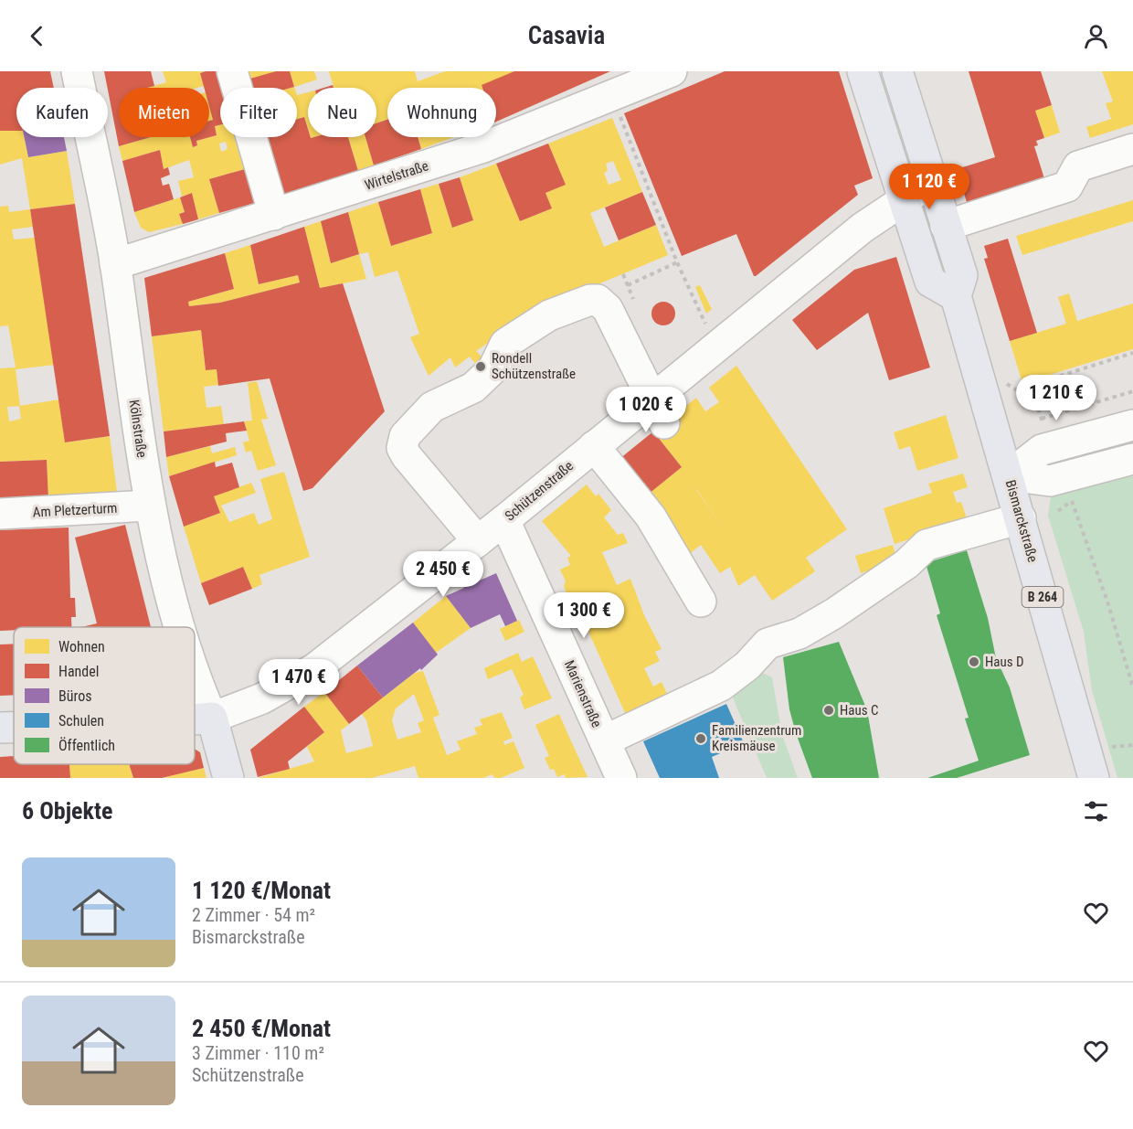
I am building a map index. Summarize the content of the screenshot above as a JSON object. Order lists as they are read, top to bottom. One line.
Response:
{"streets":{"main road":["Kölnstraße","Bismarckstraße","B 264"],"street":["Wirtelstraße","Schützenstraße","Am Pletzerturm","Marienstraße"]},"crossings":[["Wirtelstraße","Kölnstraße"],["Kölnstraße","Schützenstraße"],["Kölnstraße","Am Pletzerturm"],["Schützenstraße","Bismarckstraße"],["Schützenstraße","B 264"],["Schützenstraße","Marienstraße"],["Bismarckstraße","B 264"]],"places":["Rondell Schützenstraße","Haus D","Haus C","Familienzentrum Kreismäuse"],"legend":["Wohnen","Handel","Büros","Schulen","Öffentlich"],"page":{"header":"Casavia","chip":["Kaufen","Mieten","Filter","Neu","Wohnung"],"price":["1 120 €","1 210 €","1 020 €","2 450 €","1 300 €","1 470 €"],"heading":"6 Objekte","list":[{"name":"1 120 €/Monat","note":"2 Zimmer · 54 m² · Bismarckstraße"},{"name":"2 450 €/Monat","note":"3 Zimmer · 110 m² · Schützenstraße"}]}}
